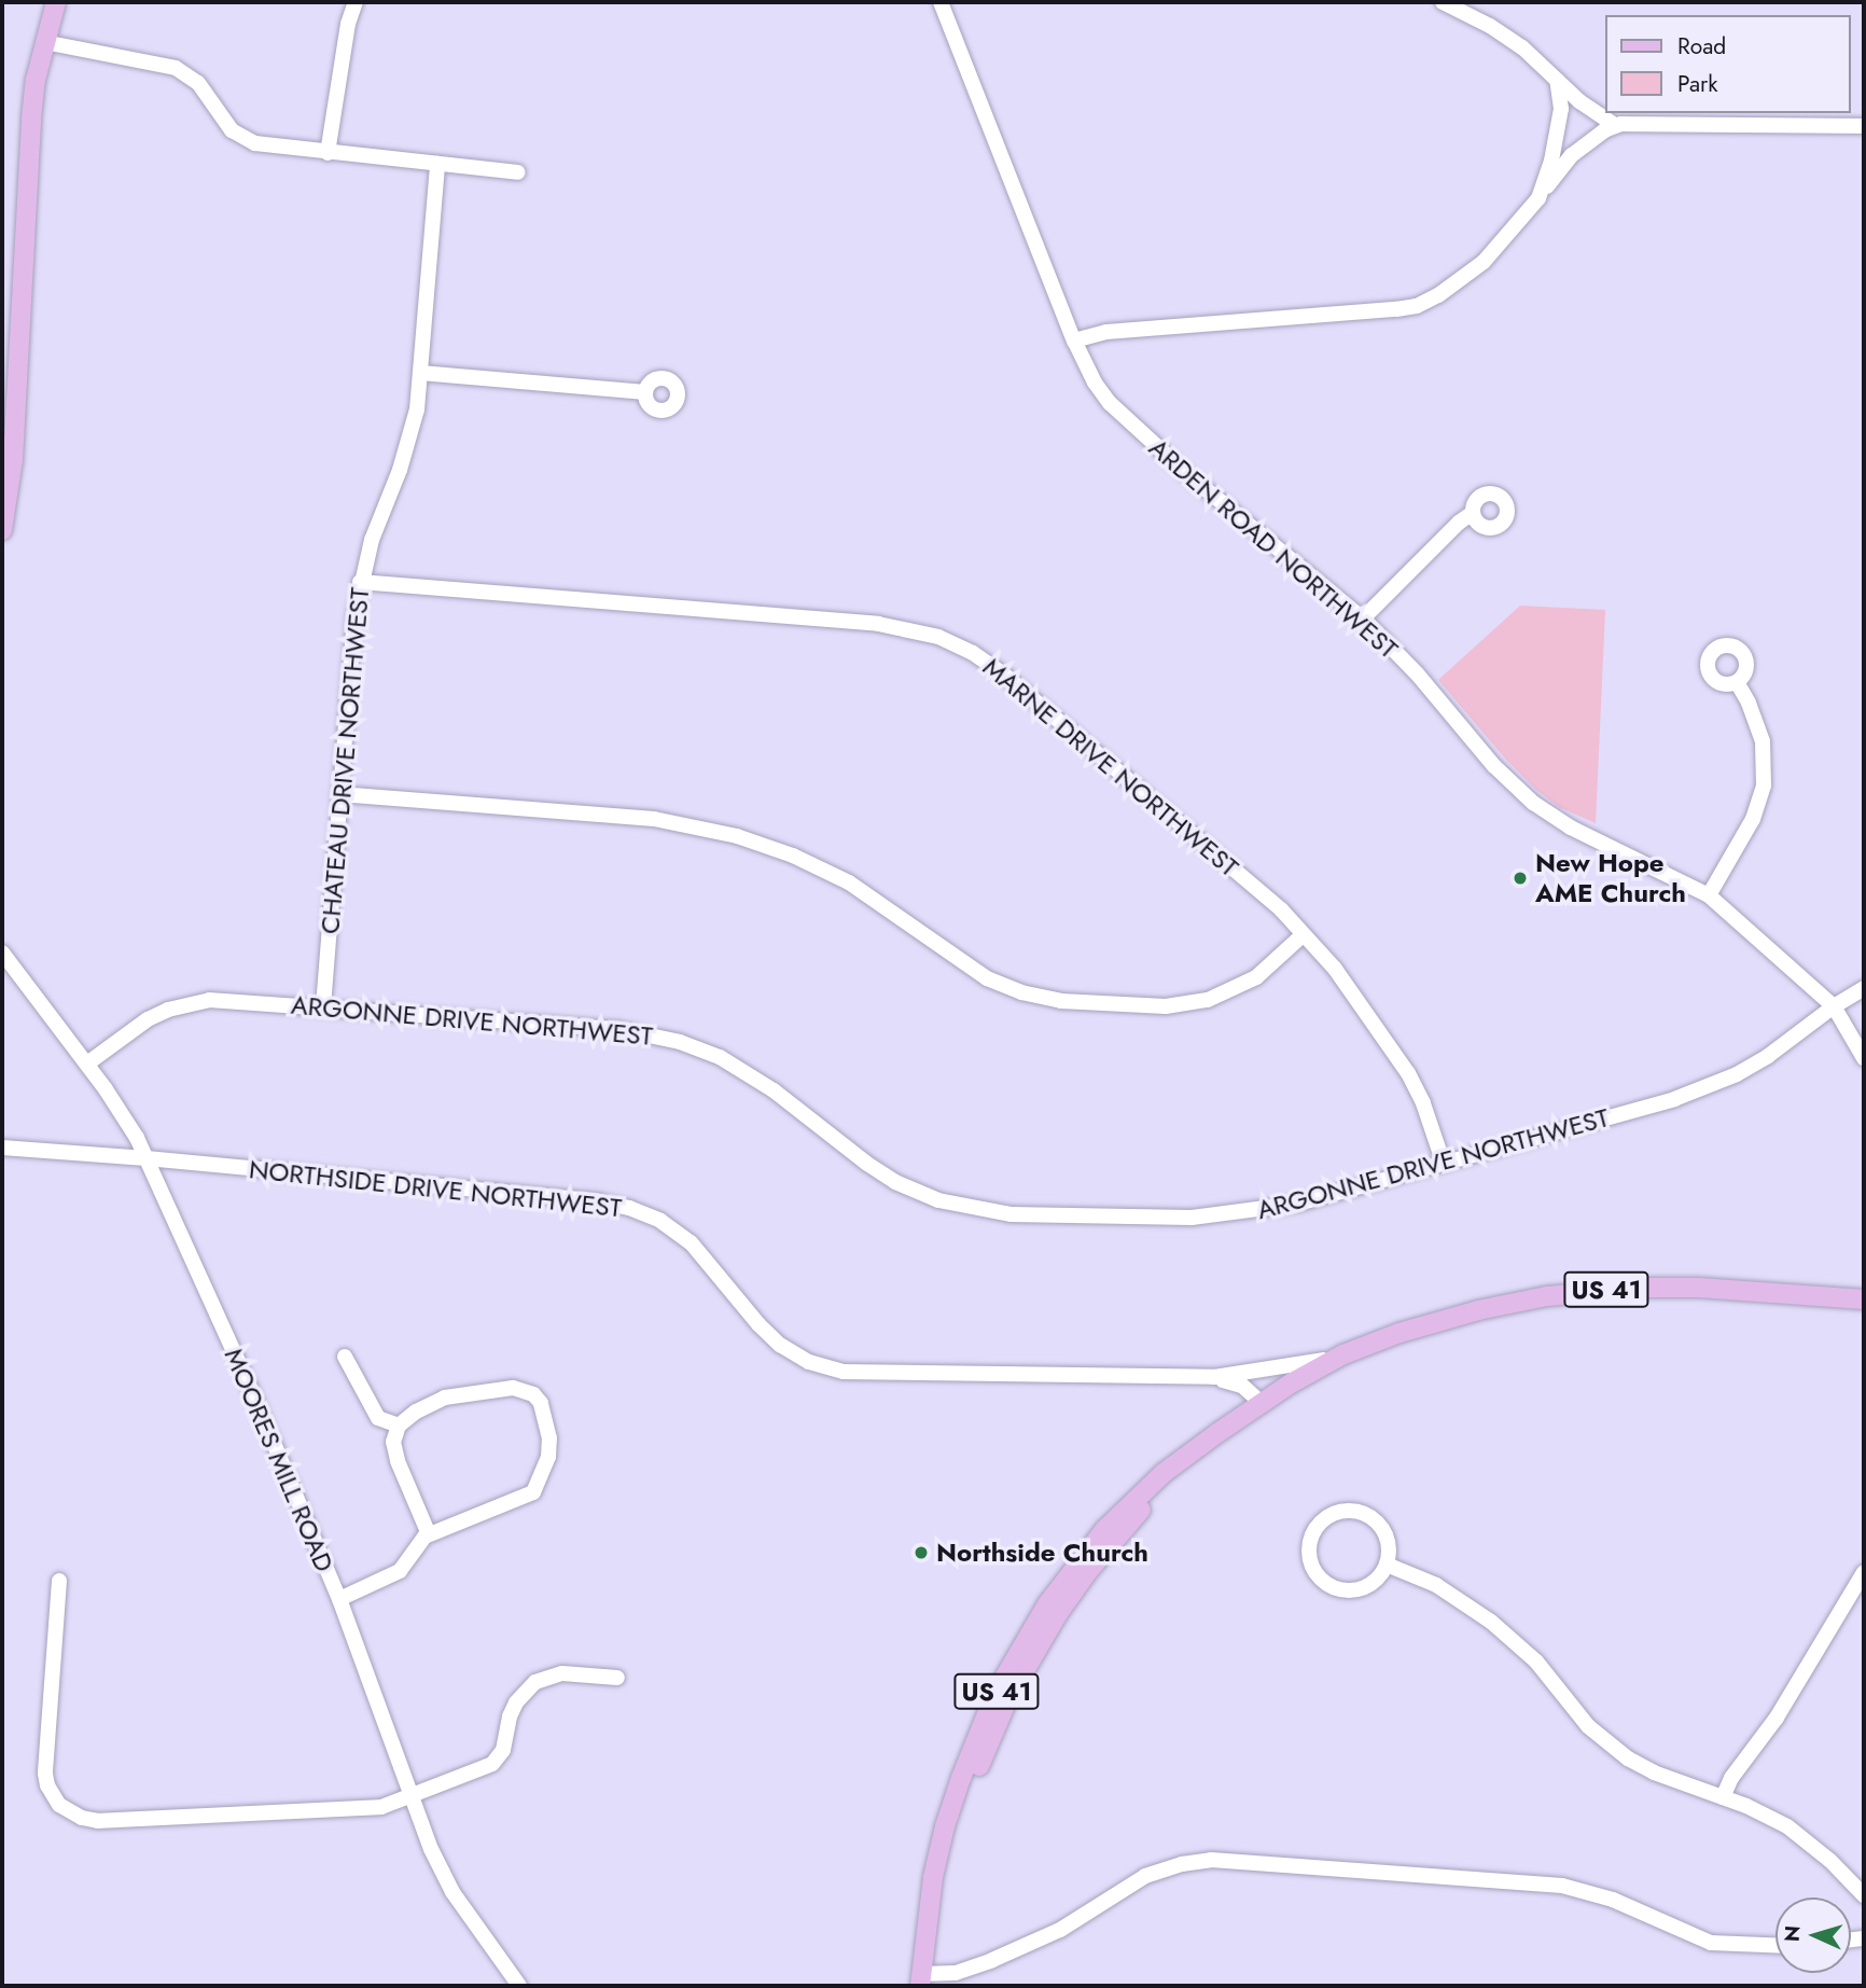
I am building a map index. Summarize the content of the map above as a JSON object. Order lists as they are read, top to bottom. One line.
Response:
{"streets":{"main road":["NORTHSIDE DRIVE NORTHWEST","US 41"],"street":["ARDEN ROAD NORTHWEST","CHATEAU DRIVE NORTHWEST","MARNE DRIVE NORTHWEST","ARGONNE DRIVE NORTHWEST","MOORES MILL ROAD"]},"crossings":[["ARDEN ROAD NORTHWEST","ARGONNE DRIVE NORTHWEST"],["CHATEAU DRIVE NORTHWEST","MARNE DRIVE NORTHWEST"],["CHATEAU DRIVE NORTHWEST","ARGONNE DRIVE NORTHWEST"],["MARNE DRIVE NORTHWEST","ARGONNE DRIVE NORTHWEST"],["ARGONNE DRIVE NORTHWEST","MOORES MILL ROAD"],["NORTHSIDE DRIVE NORTHWEST","US 41"],["NORTHSIDE DRIVE NORTHWEST","MOORES MILL ROAD"]],"places":["New Hope AME Church","Northside Church"],"legend":["Road","Park"],"north":"left"}
